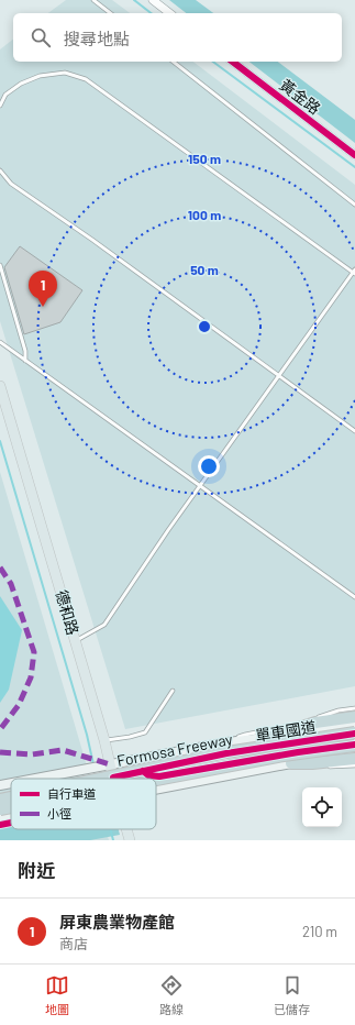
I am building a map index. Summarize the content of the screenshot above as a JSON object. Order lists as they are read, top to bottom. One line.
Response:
{"streets":{"highway":["Formosa Freeway"],"main road":["德和路"],"street":["黃金路"],"cycle path":["單車國道"]},"legend":["自行車道","小徑"],"page":{"search":"搜尋地點","pins":"1","heading":"附近","list":[{"mark":"1","name":"屏東農業物產館","note":"商店","value":"210 m"}],"nav":["地圖","路線","已儲存"]},"rings":["150 m","100 m","50 m"]}
